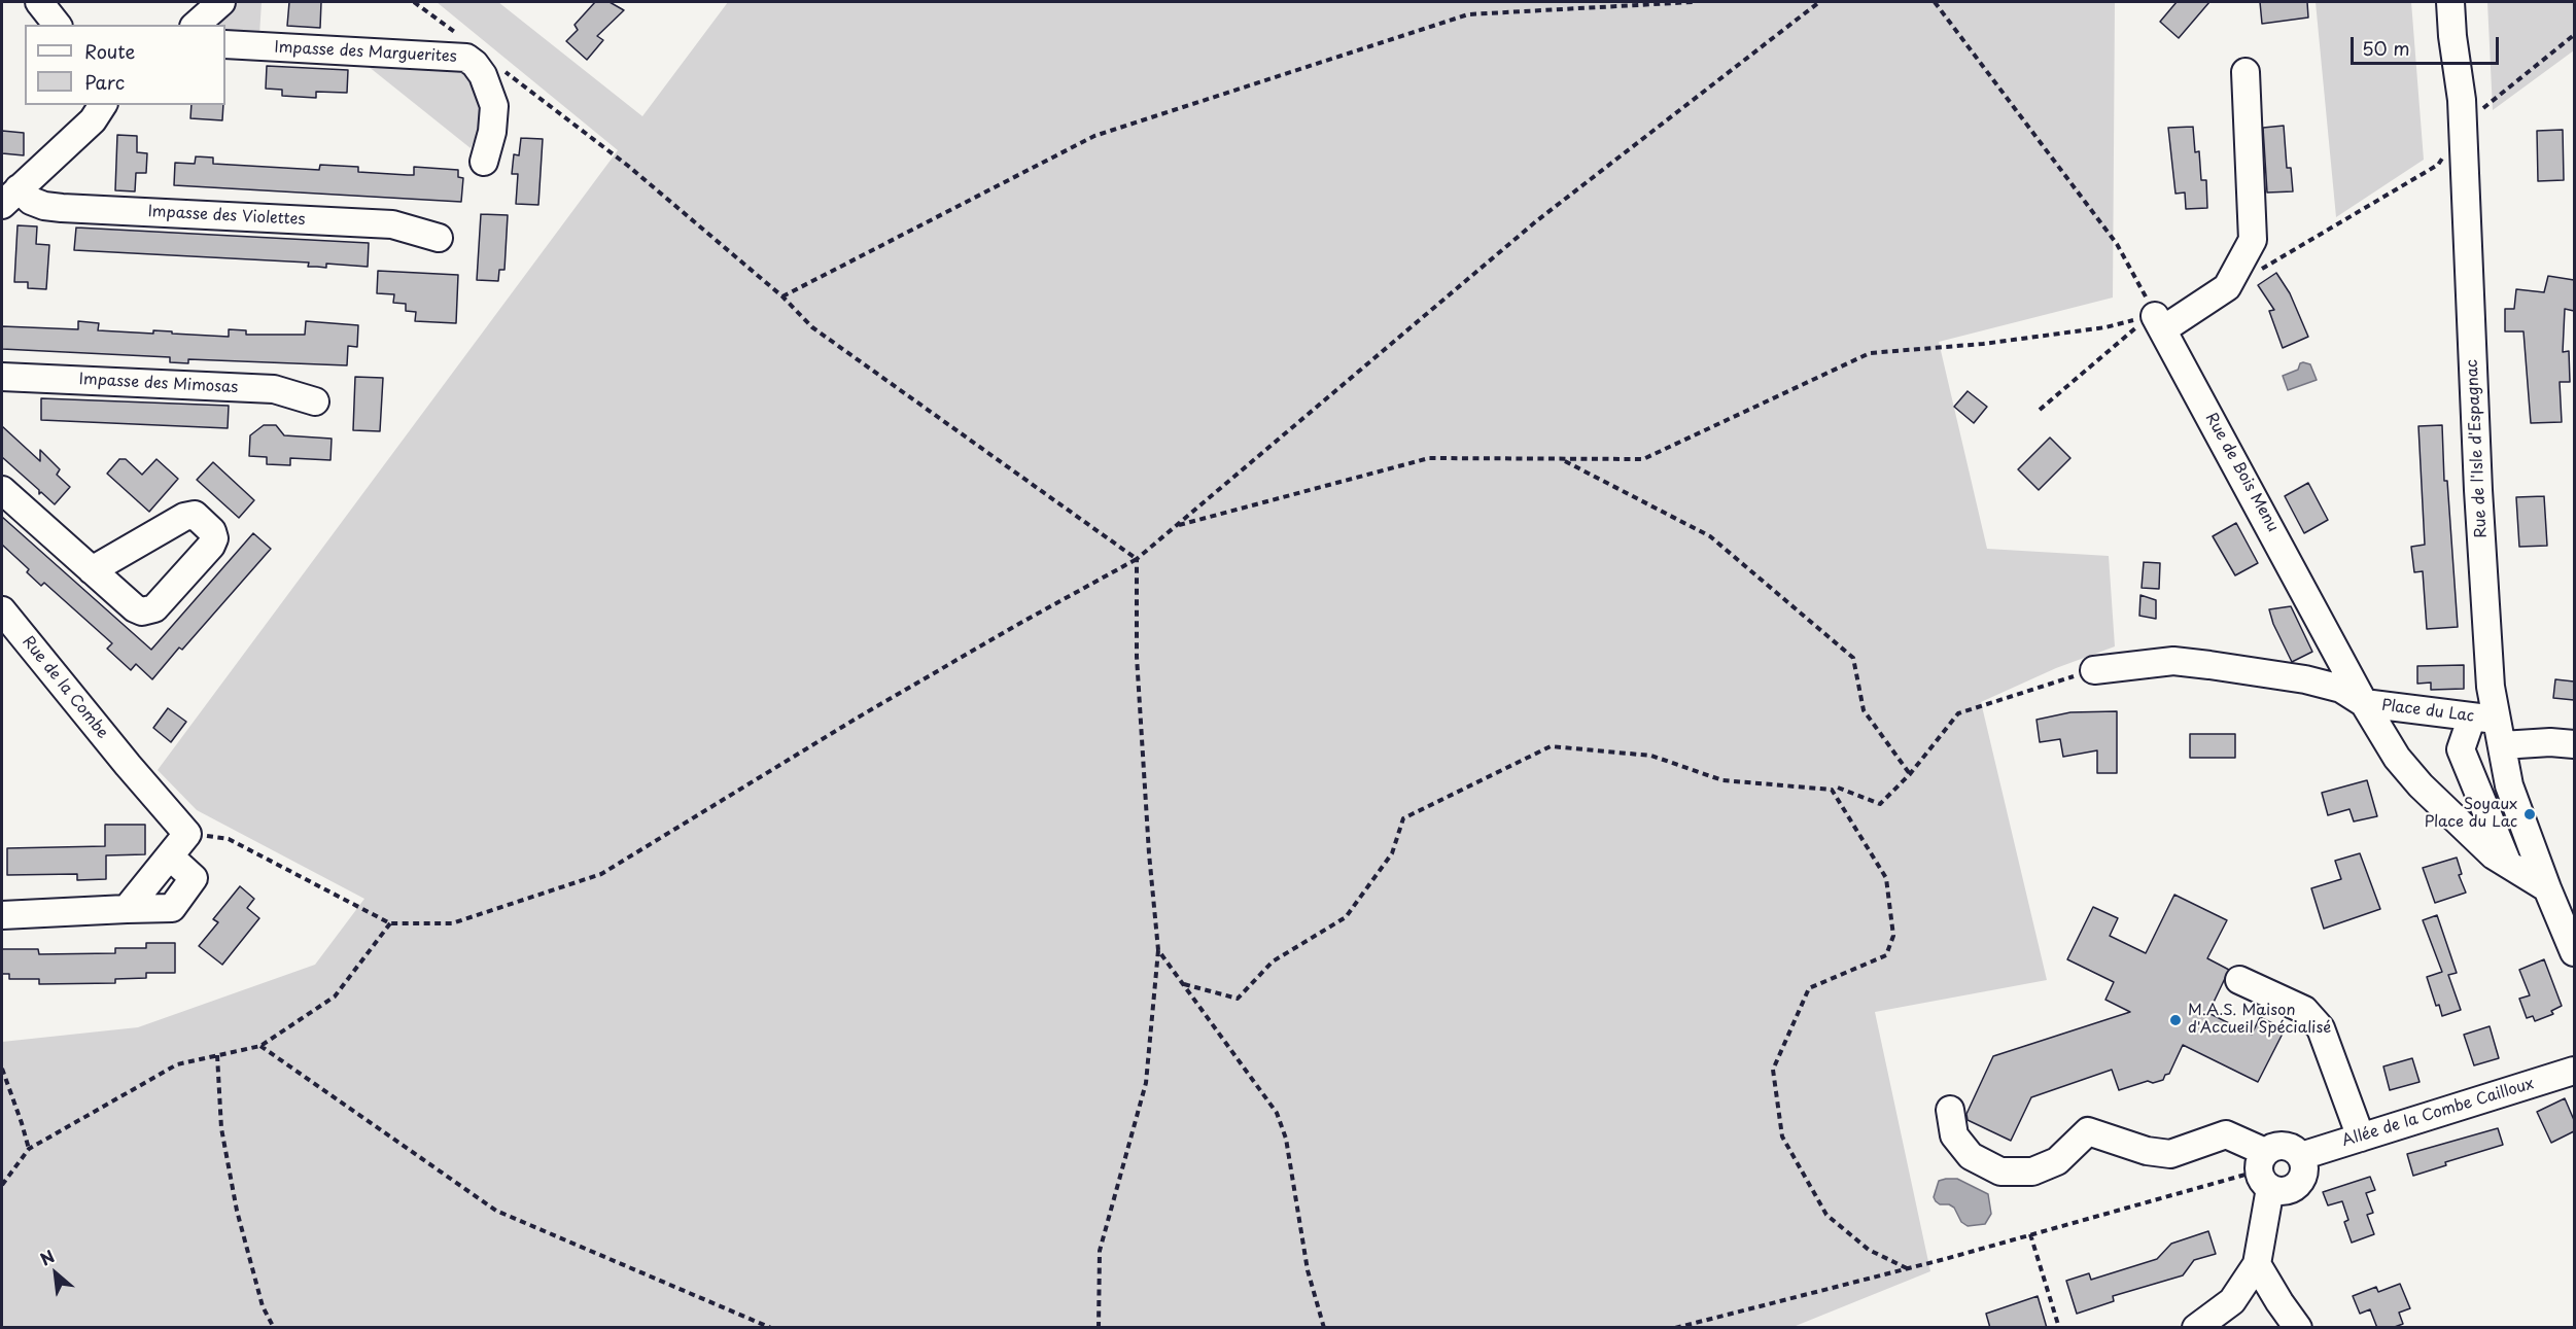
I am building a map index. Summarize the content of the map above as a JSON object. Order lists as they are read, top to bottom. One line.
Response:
{"streets":{"street":["Impasse des Marguerites","Impasse des Violettes","Impasse des Mimosas","Rue de l'Isle d'Espagnac","Rue de Bois Menu","Rue de la Combe","Place du Lac","Allée de la Combe Cailloux"]},"crossings":[["Rue de l'Isle d'Espagnac","Place du Lac"],["Rue de Bois Menu","Place du Lac"]],"places":["Soyaux Place du Lac","M.A.S. Maison d'Accueil Spécialisé"],"legend":["Route","Parc"],"scale_bar":"50 m","north":"top left"}
